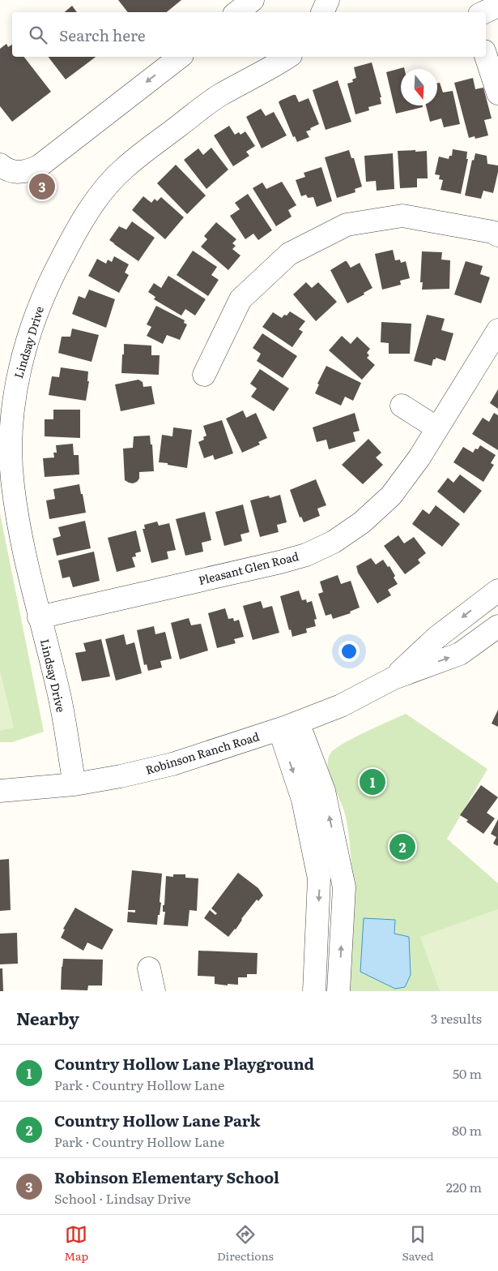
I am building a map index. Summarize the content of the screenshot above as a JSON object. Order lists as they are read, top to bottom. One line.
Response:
{"streets":{"street":["Lindsay Drive","Pleasant Glen Road","Robinson Ranch Road"]},"crossings":[["Lindsay Drive","Pleasant Glen Road"],["Lindsay Drive","Robinson Ranch Road"]],"north":"bottom","page":{"search":"Search here","pins":["3","1","2"],"heading":["Nearby","3 results"],"list":[{"mark":"1","name":"Country Hollow Lane Playground","note":"Park · Country Hollow Lane","value":"50 m"},{"mark":"2","name":"Country Hollow Lane Park","note":"Park · Country Hollow Lane","value":"80 m"},{"mark":"3","name":"Robinson Elementary School","note":"School · Lindsay Drive","value":"220 m"}],"nav":["Map","Directions","Saved"]}}
